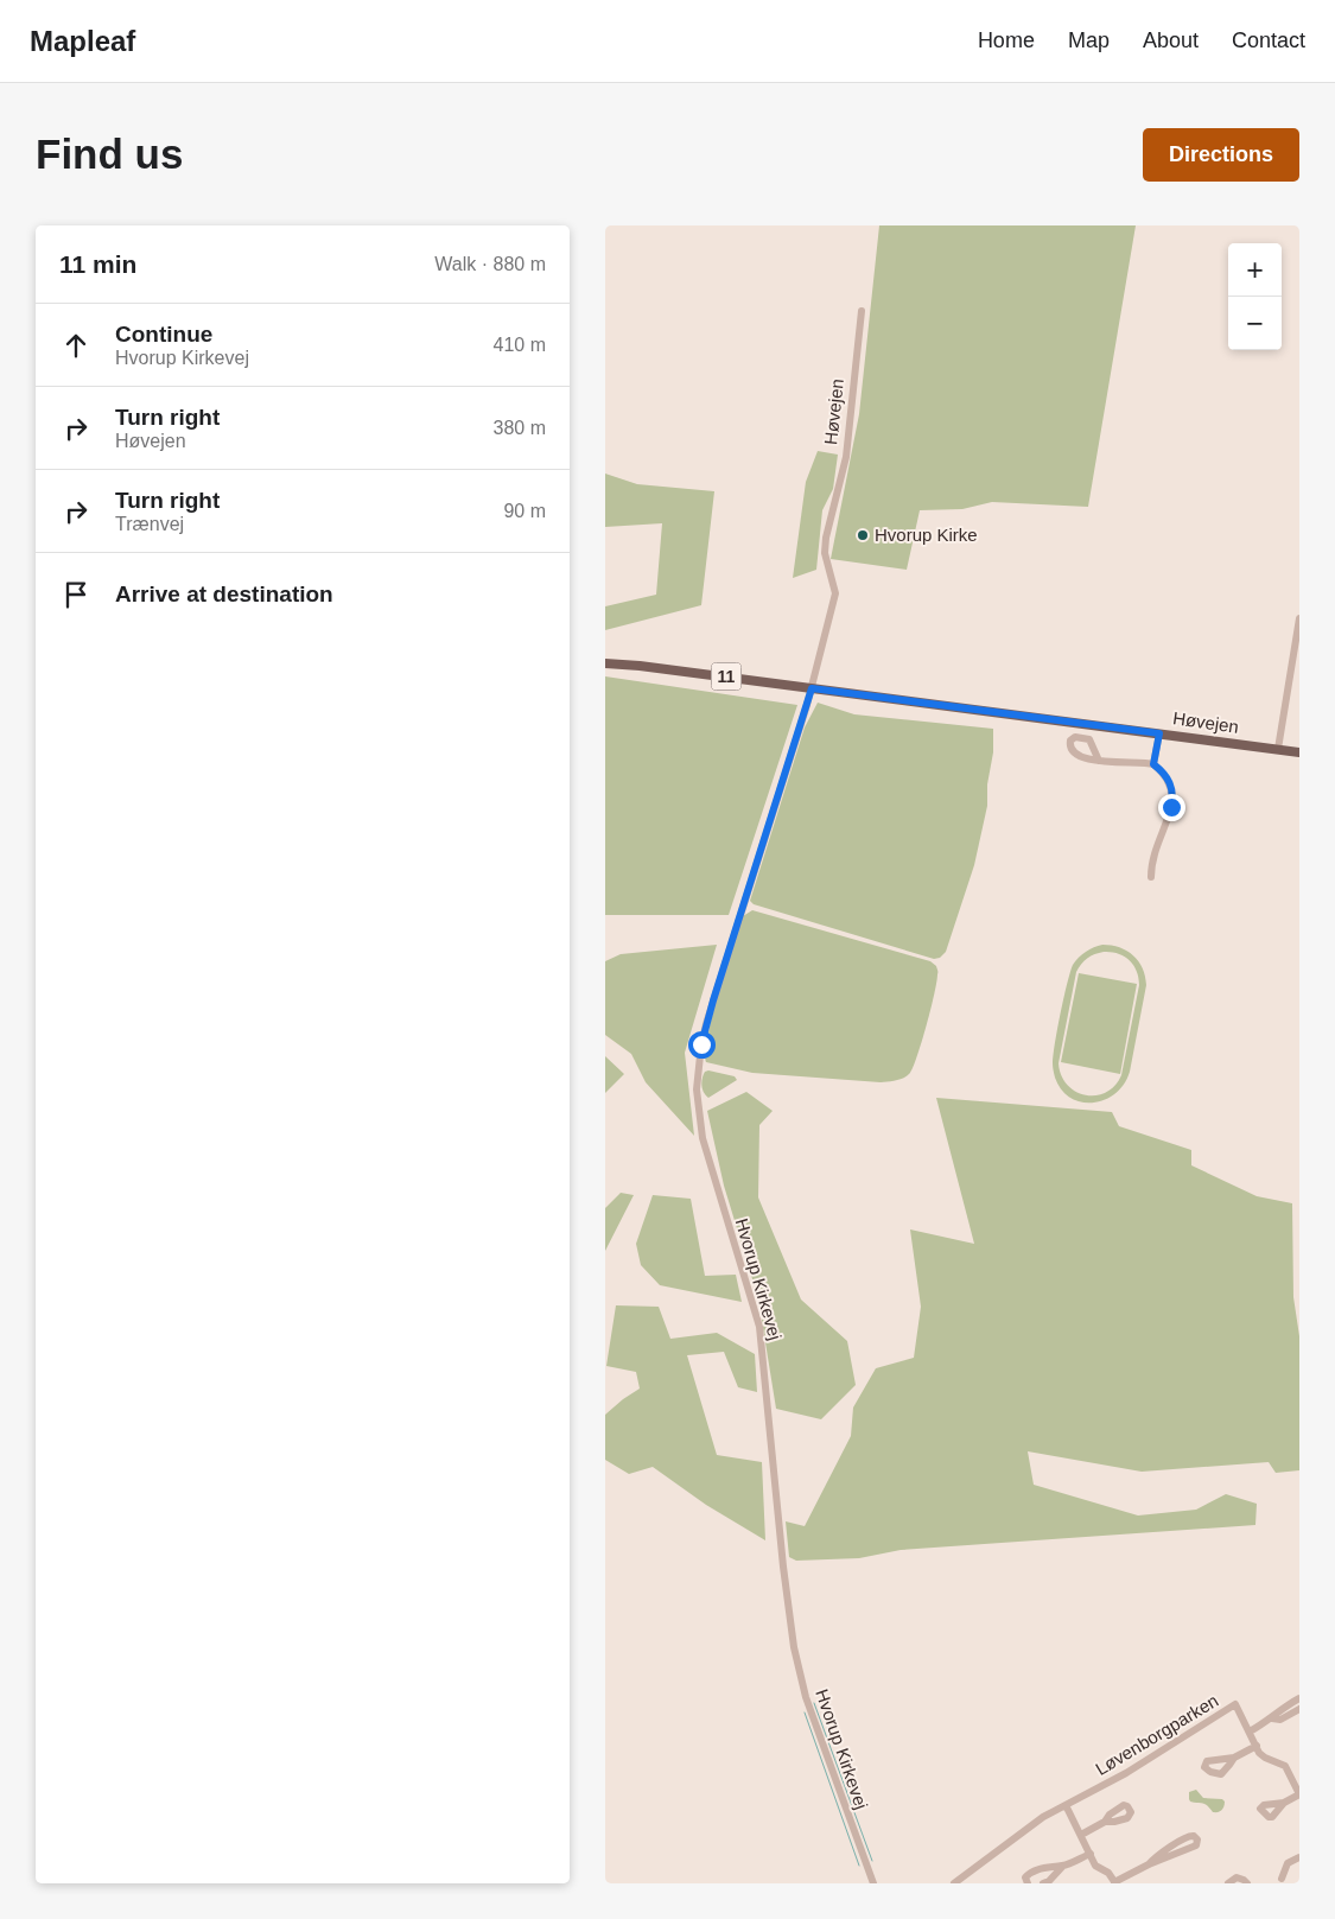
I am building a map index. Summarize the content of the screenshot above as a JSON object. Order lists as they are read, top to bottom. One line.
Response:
{"streets":{"main road":["Høvejen","11"],"street":["Hvorup Kirkevej","Løvenborgparken"]},"crossings":[["Høvejen","Hvorup Kirkevej"]],"places":["Hvorup Kirke"],"page":{"header":"Mapleaf","nav":["Home","Map","About","Contact"],"buttons":"Directions","title":"Find us","heading":["11 min","Walk · 880 m"],"map_buttons":["+","−"],"list":[["Continue","Hvorup Kirkevej","410 m"],["Turn right","Høvejen","380 m"],["Turn right","Trænvej","90 m"],"Arrive at destination"]}}
